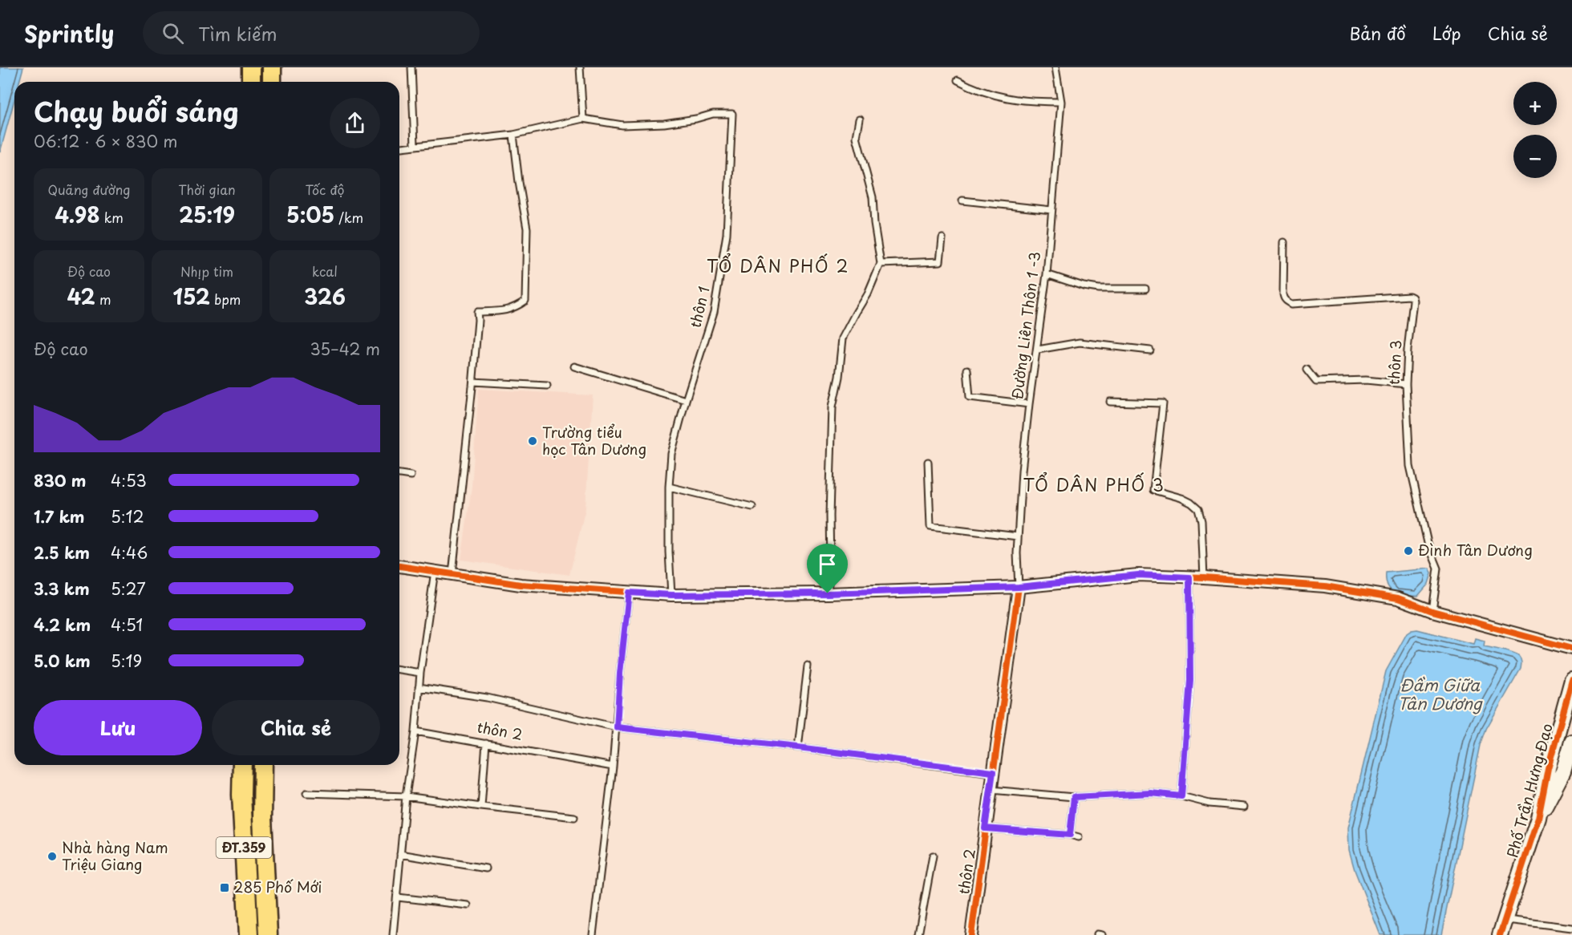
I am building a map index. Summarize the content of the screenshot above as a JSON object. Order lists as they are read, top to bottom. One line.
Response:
{"streets":{"main road":["ĐT.359"],"street":["thôn 2","Phố Trần Hưng Đạo"],"lane":["thôn 1","Đường Liên Thôn 1 -3","thôn 3"]},"crossings":[["Đường Liên Thôn 1 -3","thôn 2"]],"districts":["TỔ DÂN PHỐ 2","TỔ DÂN PHỐ 3"],"water":["Đầm Giữa Tân Dương"],"places":{"other":["Trường tiểu học Tân Dương","Đình Tân Dương","Nhà hàng Nam Triệu Giang"],"transit":["285 Phố Mới"]},"page":{"header":"Sprintly","search":"Tìm kiếm","nav":["Bản đồ","Lớp","Chia sẻ"],"map_buttons":["+","−"],"heading":["Chạy buổi sáng","06:12 · 6 × 830 m"],"stats":[["Quãng đường","4.98 km"],["Thời gian","25:19"],["Tốc độ","5:05 /km"],["Độ cao","42 m"],["Nhịp tim","152 bpm"],["kcal","326"]],"chart":["Độ cao","35–42 m"],"list":[{"name":"830 m","note":"4:53"},{"name":"1.7 km","note":"5:12"},{"name":"2.5 km","note":"4:46"},{"name":"3.3 km","note":"5:27"},{"name":"4.2 km","note":"4:51"},{"name":"5.0 km","note":"5:19"}],"buttons":["Lưu","Chia sẻ"]}}
